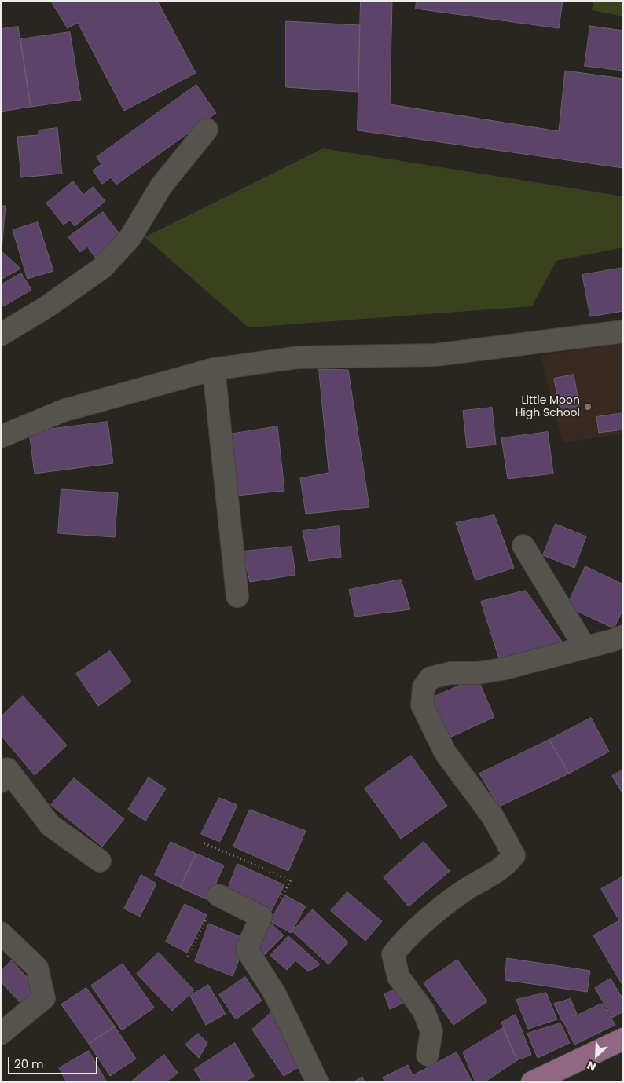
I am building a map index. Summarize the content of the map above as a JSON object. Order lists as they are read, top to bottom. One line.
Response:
{"places":["Little Moon High School"],"scale_bar":"20 m","north":"bottom left"}
